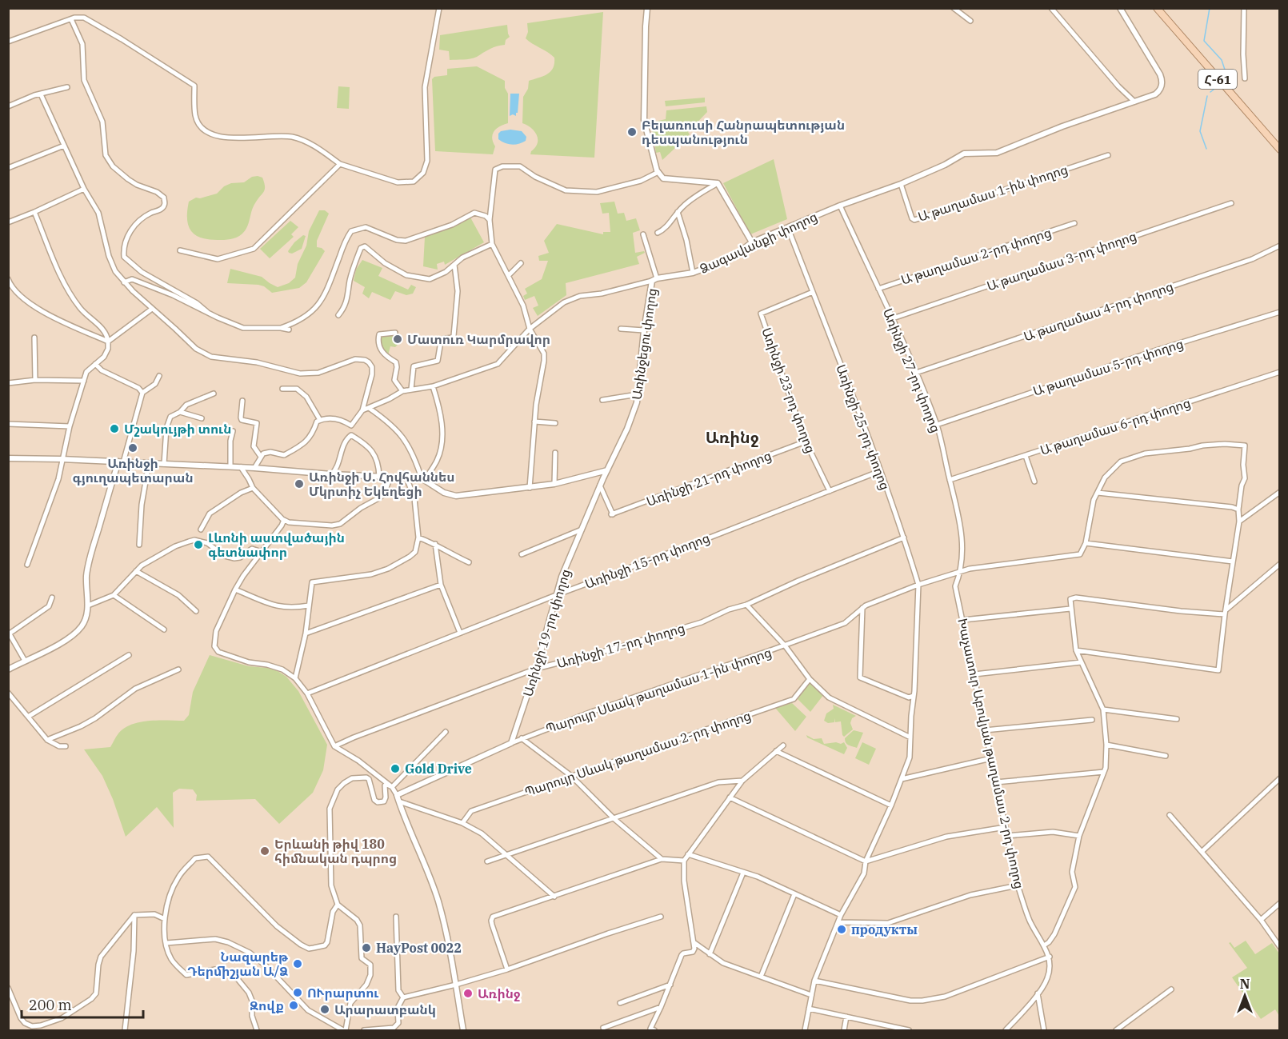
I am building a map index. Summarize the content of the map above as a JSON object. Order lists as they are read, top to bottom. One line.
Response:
{"streets":{"main road":["Հ-61"],"street":["Ա թաղամաս 1-ին փողոց","Ձագավանքի փողոց","Ա թաղամաս 2-րդ փողոց","Ա թաղամաս 3-րդ փողոց","Ա թաղամաս 4-րդ փողոց","Առինջեցու փողոց","Ա թաղամաս 5-րդ փողոց","Առինջի 27-րդ փողոց","Առինջի 23-րդ փողոց","Ա թաղամաս 6-րդ փողոց","Առինջի 25-րդ փողոց","Առինջի 21-րդ փողոց","Առինջի 15-րդ փողոց","Առինջի 19-րդ փողոց","Առինջի 17-րդ փողոց","Պարույր Սևակ թաղամաս 1-ին փողոց","Պարույր Սևակ թաղամաս 2-րդ փողոց","Խաչատուր Աբովյան թաղամաս 2-րդ փողոց"]},"crossings":[["Ա թաղամաս 1-ին փողոց","Ձագավանքի փողոց"],["Ձագավանքի փողոց","Առինջեցու փողոց"],["Ձագավանքի փողոց","Առինջի 27-րդ փողոց"],["Ձագավանքի փողոց","Առինջի 25-րդ փողոց"],["Ա թաղամաս 2-րդ փողոց","Առինջի 27-րդ փողոց"],["Ա թաղամաս 3-րդ փողոց","Առինջի 27-րդ փողոց"],["Ա թաղամաս 4-րդ փողոց","Առինջի 27-րդ փողոց"],["Առինջեցու փողոց","Առինջի 19-րդ փողոց"],["Ա թաղամաս 5-րդ փողոց","Առինջի 27-րդ փողոց"],["Առինջի 27-րդ փողոց","Ա թաղամաս 6-րդ փողոց"],["Առինջի 27-րդ փողոց","Խաչատուր Աբովյան թաղամաս 2-րդ փողոց"],["Առինջի 23-րդ փողոց","Առինջի 25-րդ փողոց"],["Առինջի 23-րդ փողոց","Առինջի 21-րդ փողոց"],["Առինջի 23-րդ փողոց","Առինջի 15-րդ փողոց"],["Առինջի 25-րդ փողոց","Առինջի 15-րդ փողոց"],["Առինջի 25-րդ փողոց","Առինջի 17-րդ փողոց"],["Առինջի 25-րդ փողոց","Պարույր Սևակ թաղամաս 1-ին փողոց"],["Առինջի 21-րդ փողոց","Առինջի 19-րդ փողոց"],["Առինջի 15-րդ փողոց","Առինջի 19-րդ փողոց"],["Առինջի 19-րդ փողոց","Առինջի 17-րդ փողոց"],["Առինջի 19-րդ փողոց","Պարույր Սևակ թաղամաս 1-ին փողոց"]],"districts":["Առինջ"],"places":["Բելառուսի Հանրապետության դեսպանություն","Մատուռ Կարմրավոր","Մշակույթի տուն","Առինջի գյուղապետարան","Առինջի Ս. Հովհաննես Մկրտիչ Եկեղեցի","Լևոնի աստվածային գետնափոր","Gold Drive","Երևանի թիվ 180 հիմնական դպրոց","продукты","HayPost 0022","Նազարեթ Դերմիշյան Ա/Ձ","ՈՒրարտու","Առինջ","Զովք","Արարատբանկ"],"scale_bar":"200 m","north":"top"}
